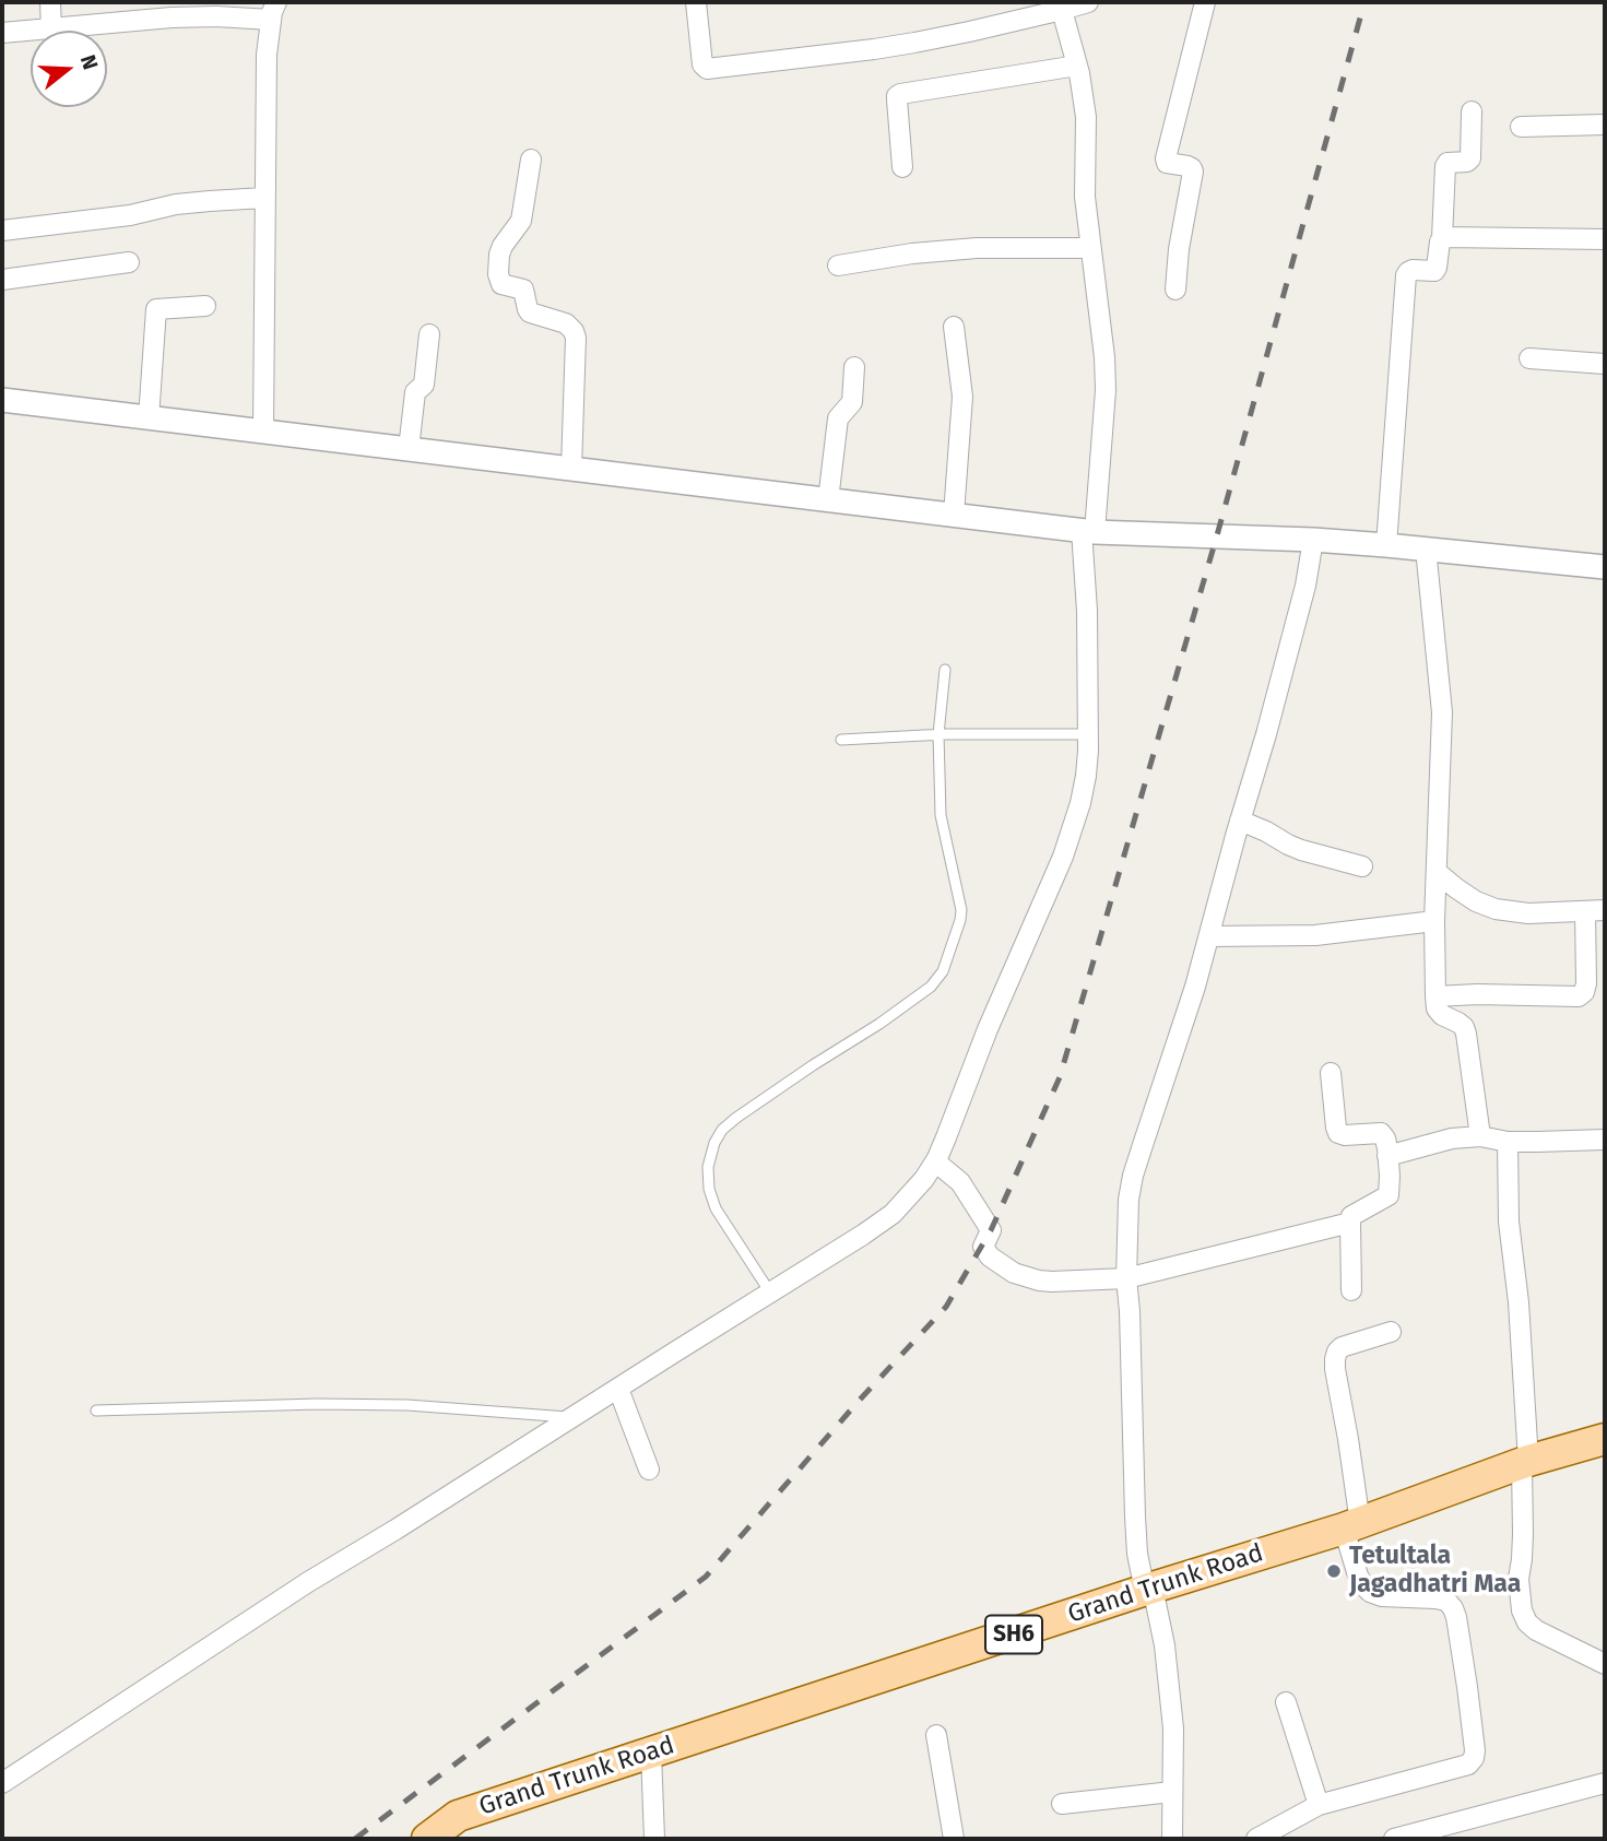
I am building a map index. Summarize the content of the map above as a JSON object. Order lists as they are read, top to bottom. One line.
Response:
{"streets":{"main road":["Grand Trunk Road","SH6"]},"places":["Tetultala Jagadhatri Maa"],"north":"right"}
